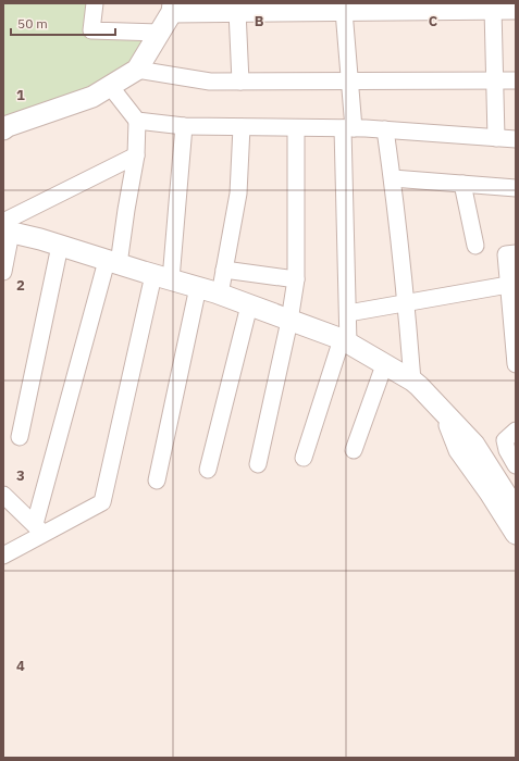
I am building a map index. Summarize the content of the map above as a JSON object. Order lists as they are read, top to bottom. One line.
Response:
{"scale_bar":"50 m","grid":{"columns":["B","C"],"rows":["1","2","3","4"]}}
